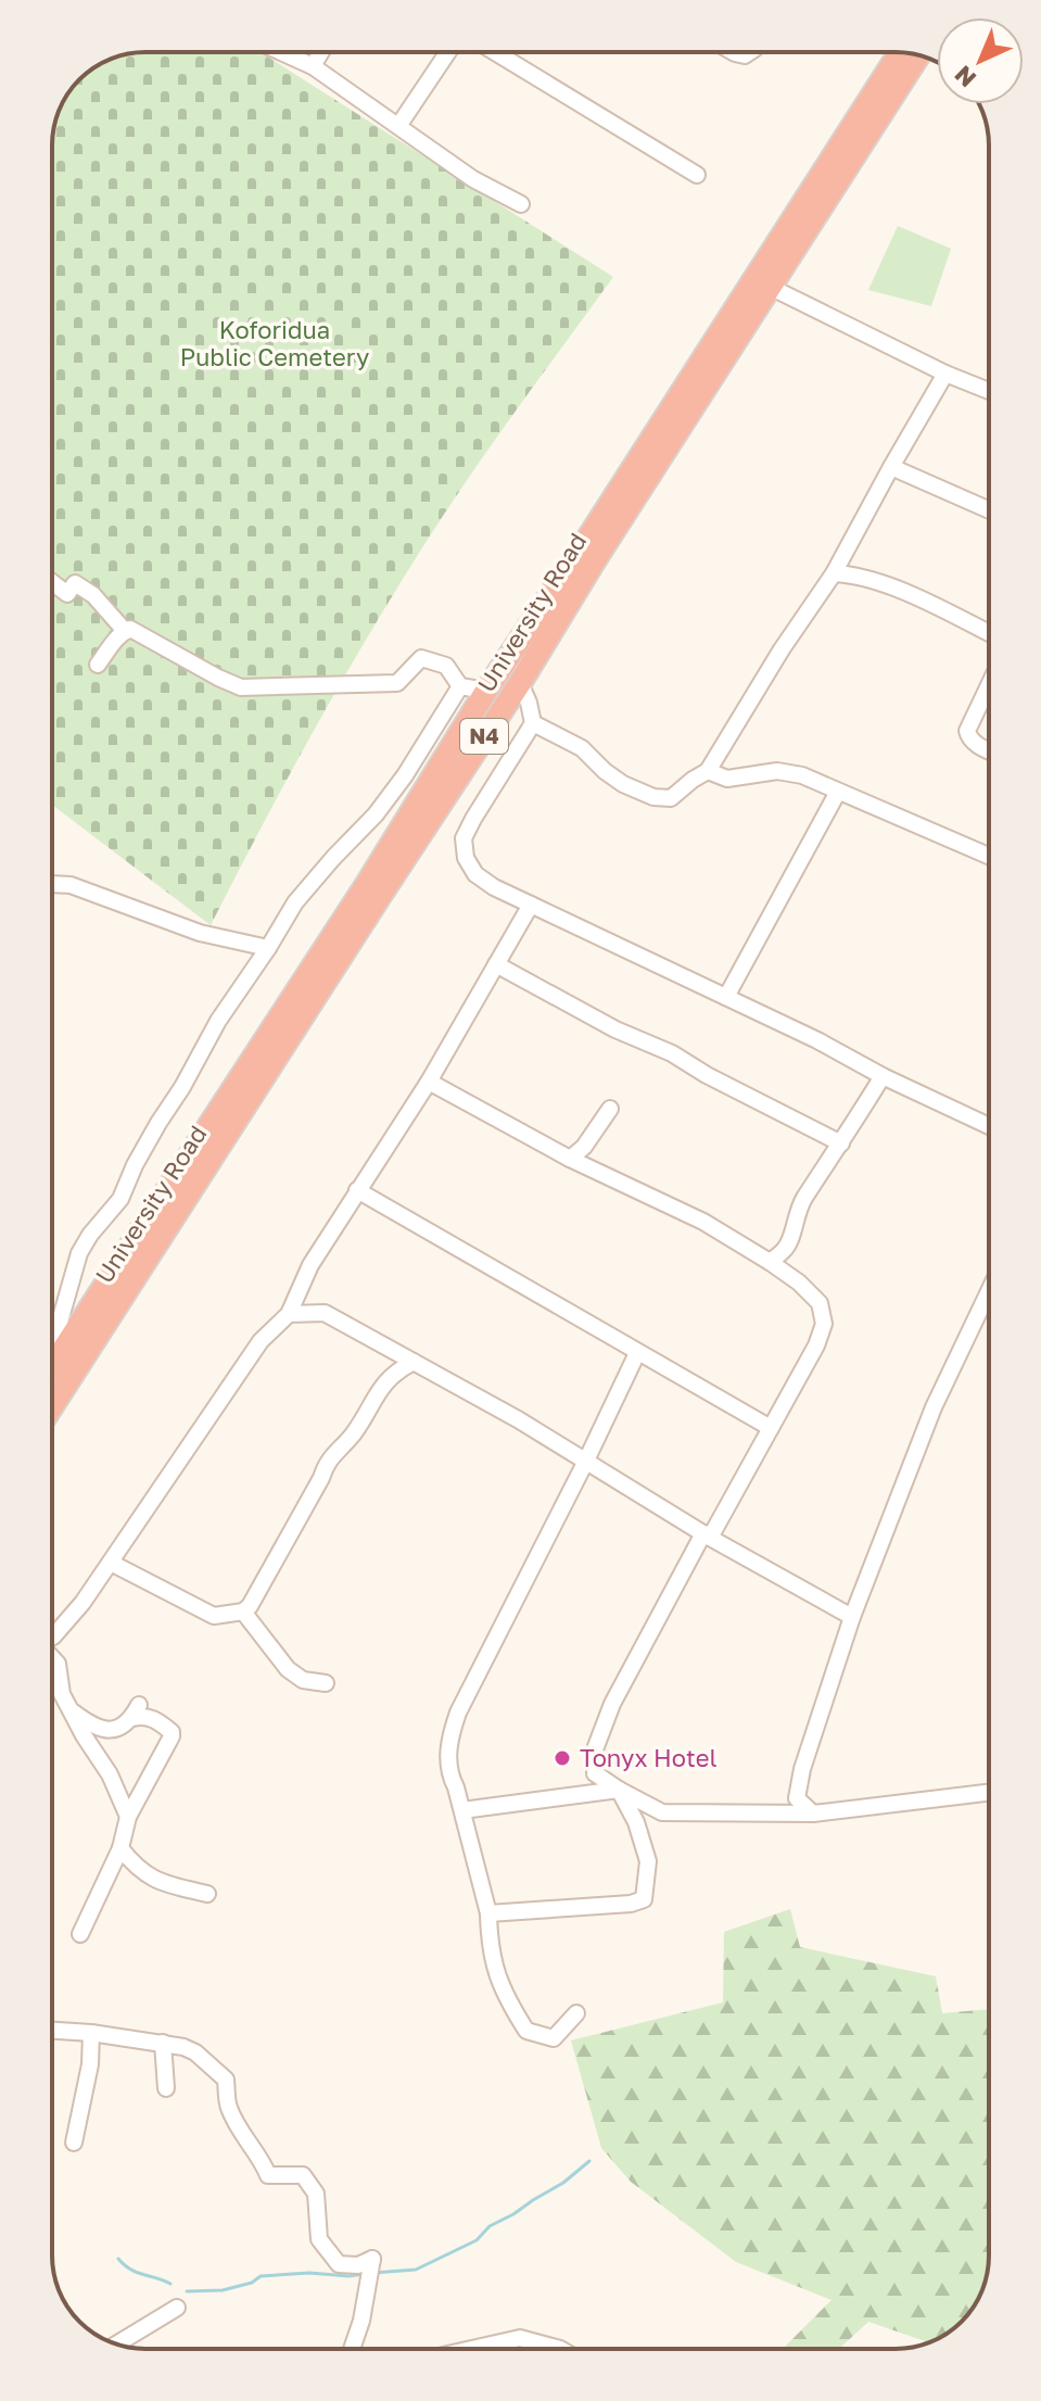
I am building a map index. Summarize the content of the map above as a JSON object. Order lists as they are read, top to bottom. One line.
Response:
{"streets":{"highway":["University Road","N4"]},"parks":["Koforidua Public Cemetery"],"places":["Tonyx Hotel"],"north":"bottom left"}
